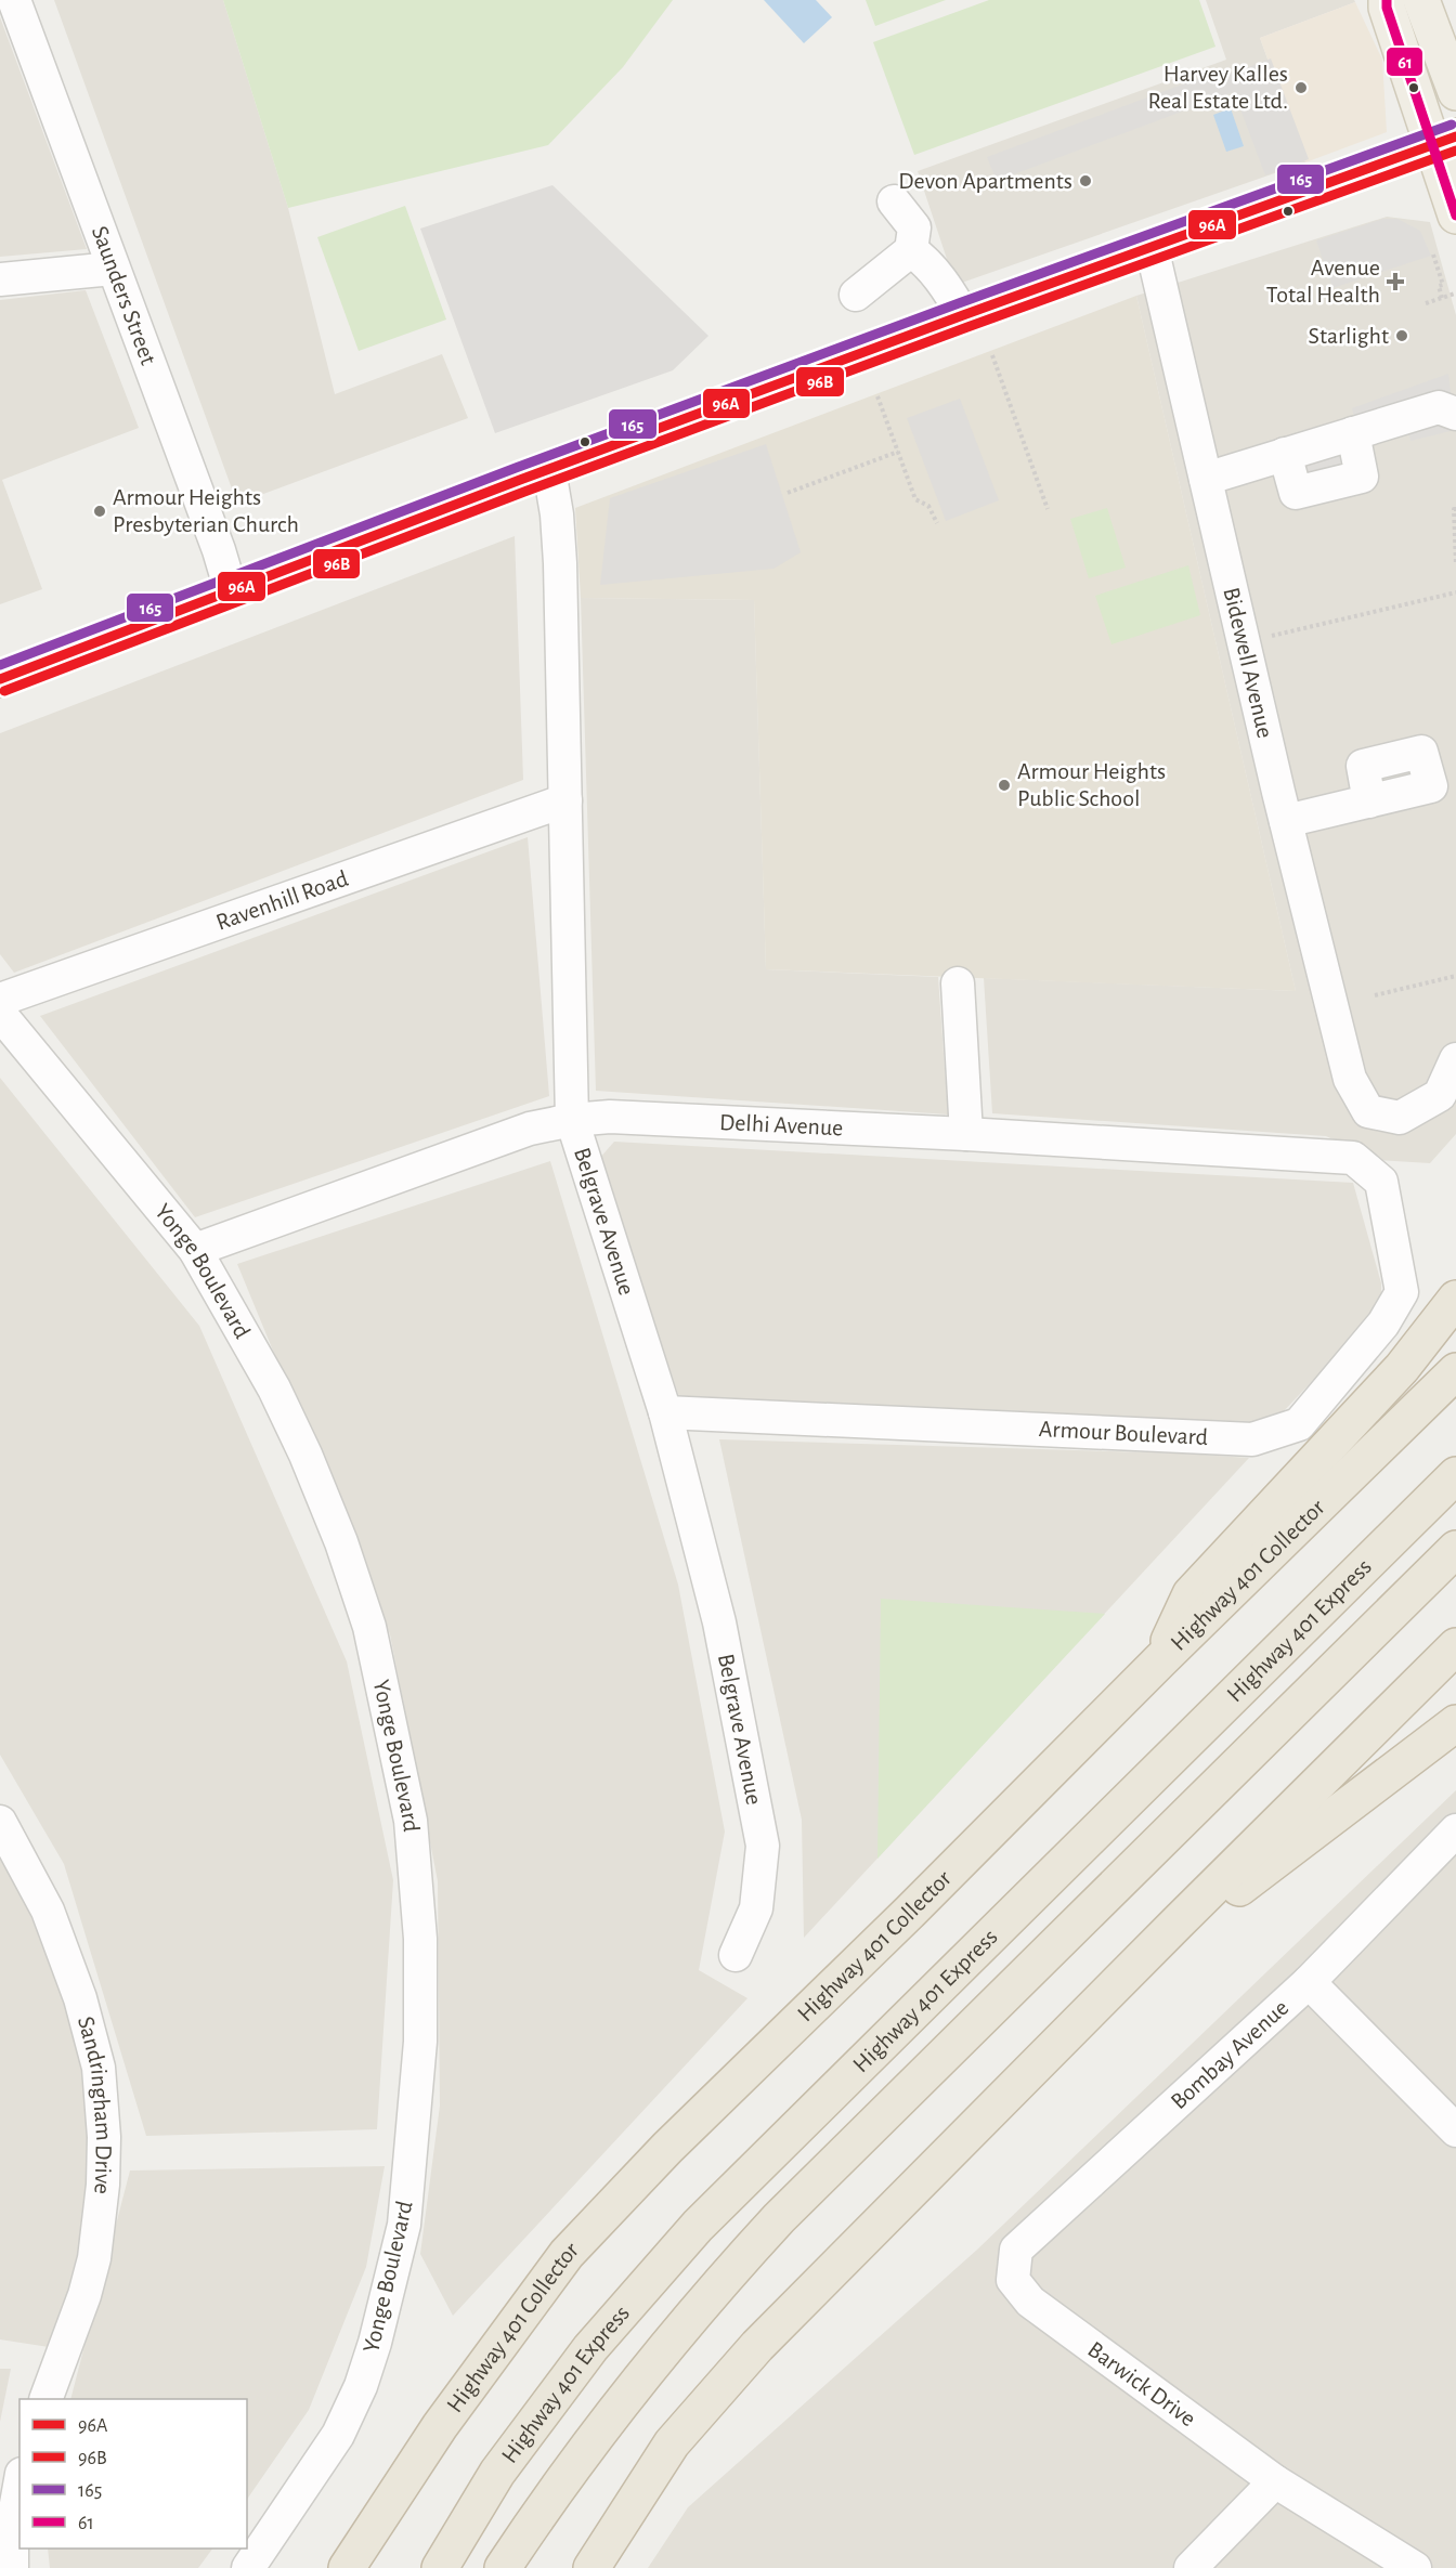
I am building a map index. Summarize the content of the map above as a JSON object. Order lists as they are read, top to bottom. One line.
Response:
{"streets":{"highway":["Highway 401 Collector","Highway 401 Express"],"street":["Saunders Street","Bidewell Avenue","Ravenhill Road","Delhi Avenue","Belgrave Avenue","Yonge Boulevard","Armour Boulevard","Bombay Avenue","Sandringham Drive","Barwick Drive"]},"crossings":[["Ravenhill Road","Belgrave Avenue"],["Delhi Avenue","Belgrave Avenue"],["Delhi Avenue","Yonge Boulevard"],["Delhi Avenue","Armour Boulevard"],["Belgrave Avenue","Armour Boulevard"],["Bombay Avenue","Barwick Drive"]],"places":{"other":["Harvey Kalles Real Estate Ltd.","Devon Apartments","Starlight","Armour Heights Presbyterian Church","Armour Heights Public School"],"health":["Avenue Total Health"]},"lines":["transit line 61","transit line 165","transit line 96A","transit line 96B"],"legend":["96A","96B","165","61"]}
